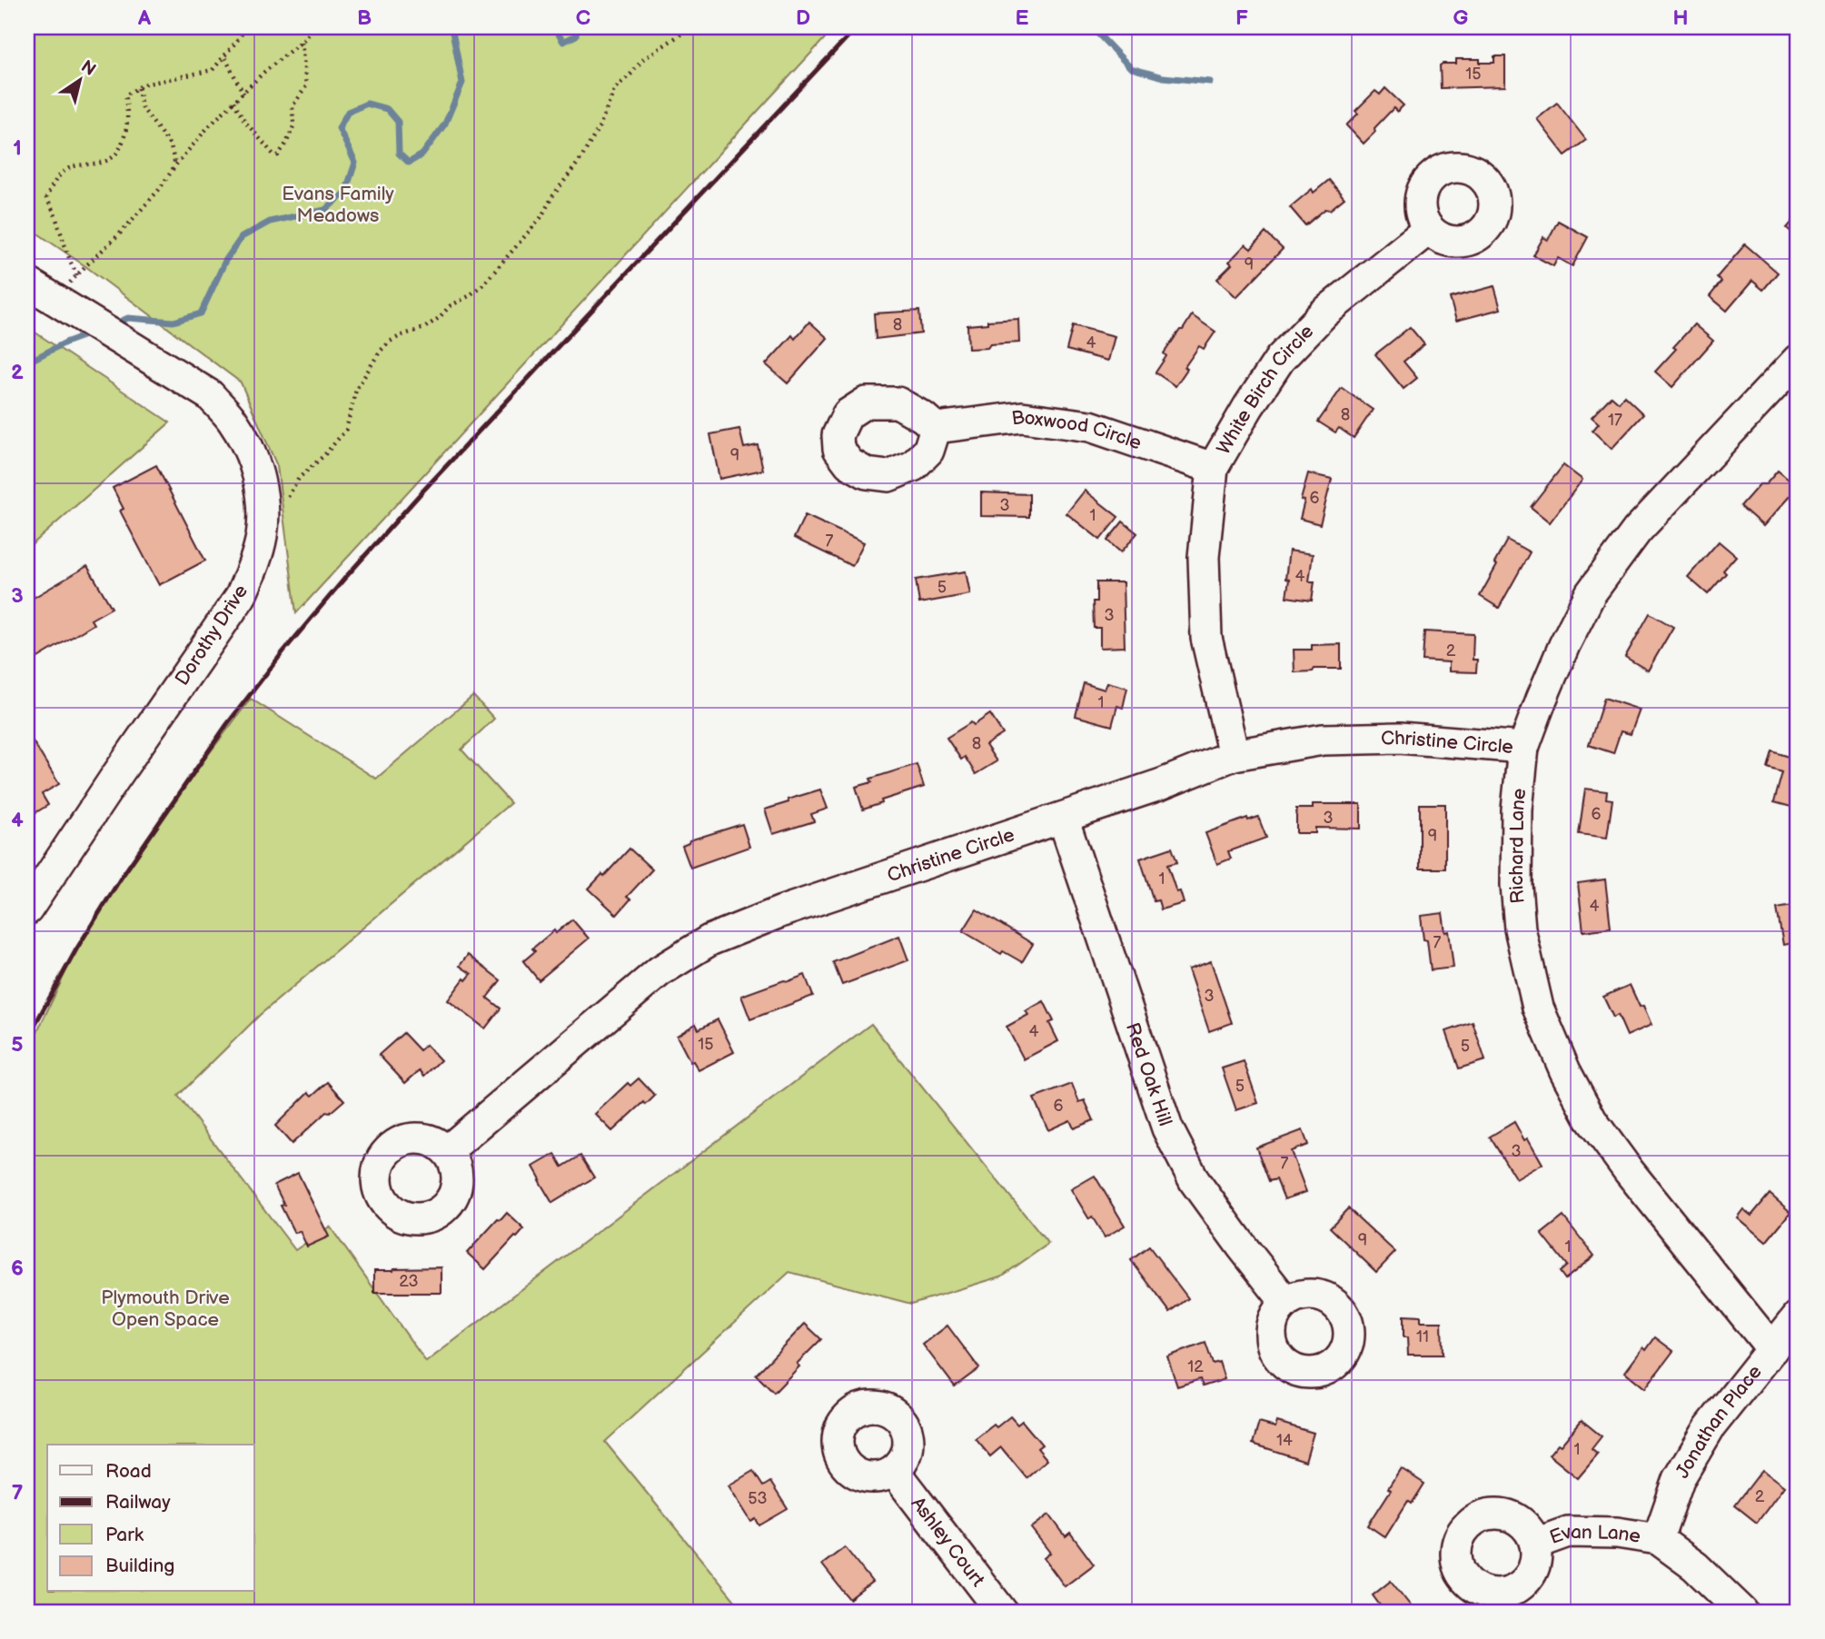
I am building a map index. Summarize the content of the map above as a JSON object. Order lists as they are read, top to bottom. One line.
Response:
{"streets":{"street":["White Birch Circle","Boxwood Circle","Dorothy Drive","Christine Circle","Richard Lane","Red Oak Hill","Jonathan Place","Evan Lane","Ashley Court"]},"crossings":[["White Birch Circle","Boxwood Circle"],["White Birch Circle","Christine Circle"],["Christine Circle","Richard Lane"],["Christine Circle","Red Oak Hill"],["Richard Lane","Jonathan Place"],["Jonathan Place","Evan Lane"]],"parks":["Evans Family Meadows","Plymouth Drive Open Space"],"house_numbers":["15","9","8","4","8","17","9","6","3","1","7","4","5","3","2","1","8","6","3","9","1","4","7","3","4","15","5","5","6","3","7","9","1","23","11","12","14","1","2","53"],"legend":["Road","Railway","Park","Building"],"north":"top right","grid":{"columns":["A","B","C","D","E","F","G","H"],"rows":["1","2","3","4","5","6","7"]}}
